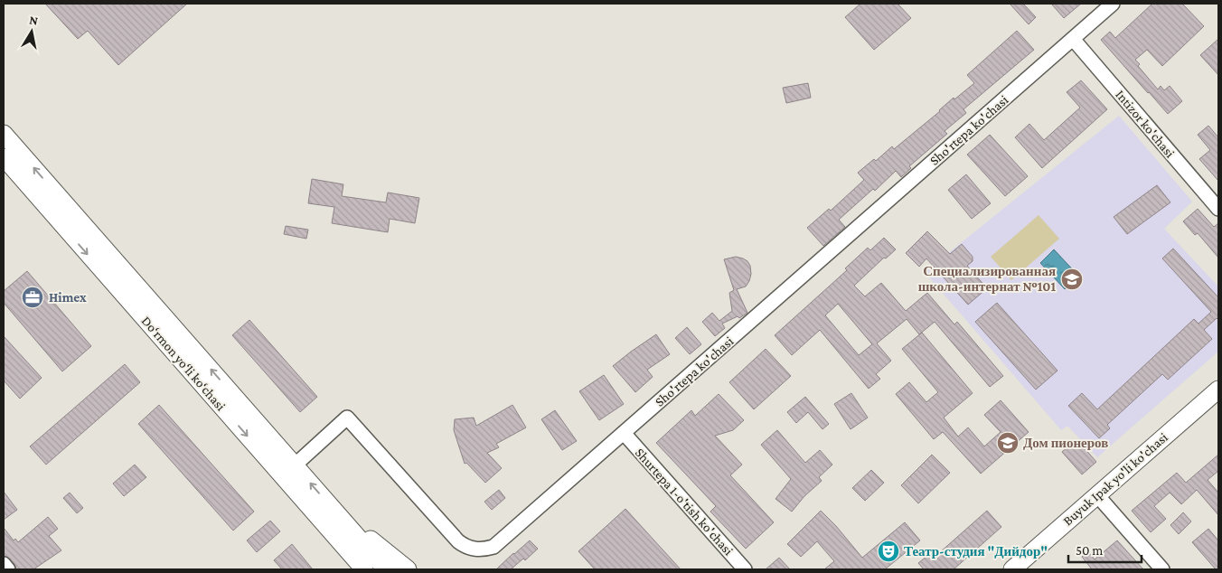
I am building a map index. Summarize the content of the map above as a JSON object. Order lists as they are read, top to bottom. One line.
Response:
{"streets":{"main road":["Do‘rmon yo‘li ko‘chasi","Buyuk Ipak yo'li ko'chasi"],"street":["Intizor ko'chasi","Sho'rtepa ko'chasi","Shurtepa 1-o'tish ko'chasi"]},"crossings":[["Intizor ko'chasi","Sho'rtepa ko'chasi"],["Sho'rtepa ko'chasi","Do‘rmon yo‘li ko‘chasi"],["Sho'rtepa ko'chasi","Shurtepa 1-o'tish ko'chasi"]],"places":{"school or university":["Специализированная школа-интернат №101","Дом пионеров"],"office":["Himex"],"theatre":["Театр-студия \"Дийдор\""]},"scale_bar":"50 m","north":"top"}
